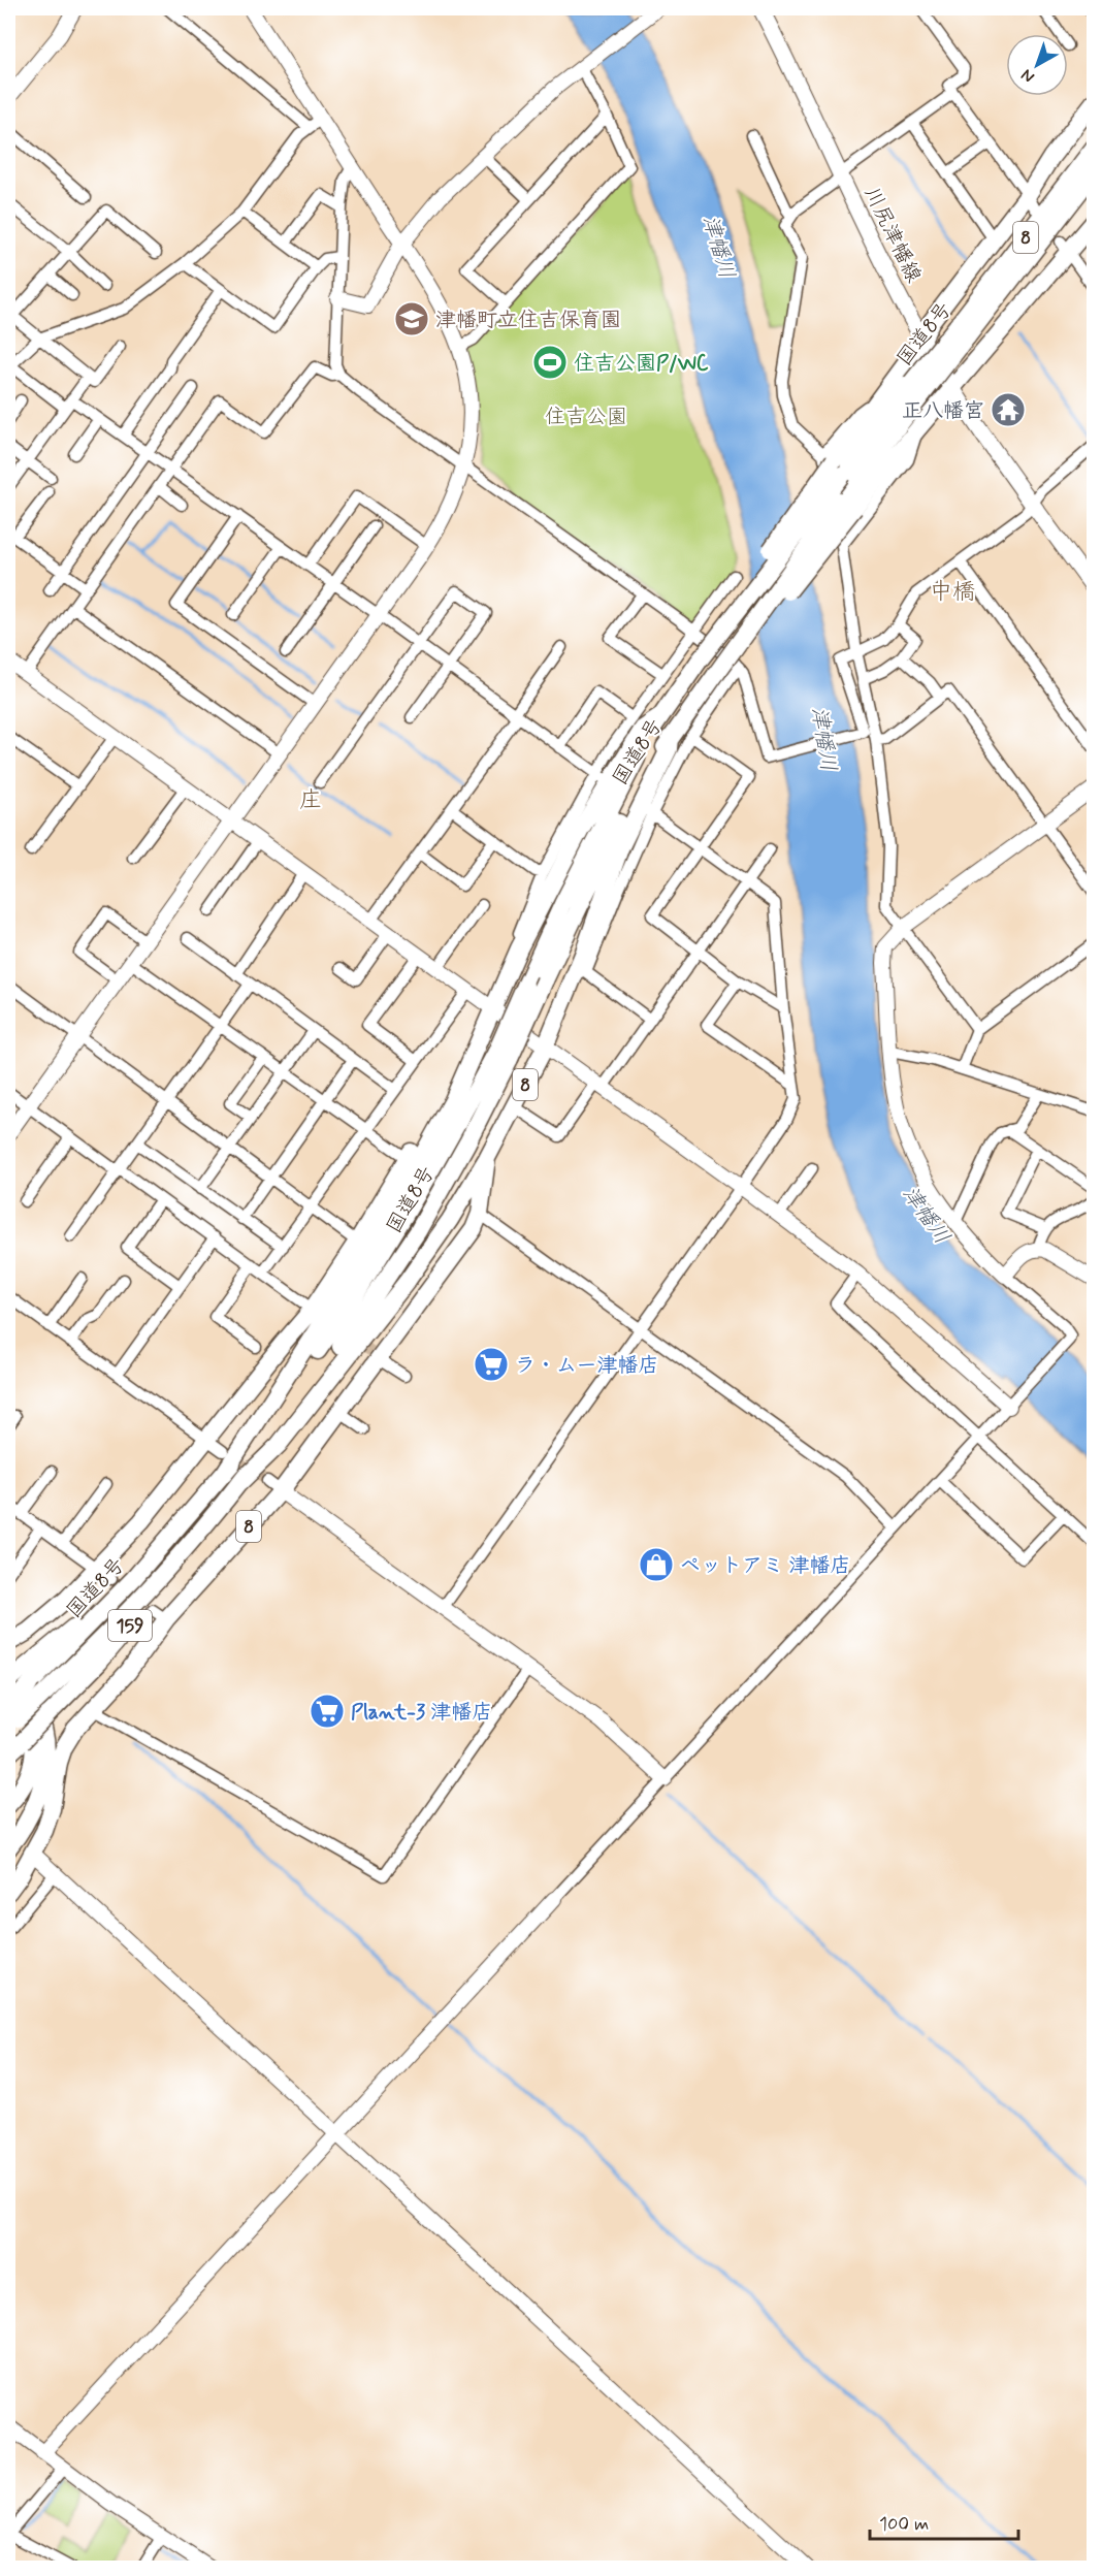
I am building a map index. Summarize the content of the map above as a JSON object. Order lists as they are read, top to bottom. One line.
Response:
{"streets":{"highway":["8","国道8号","159"],"main road":["川尻津幡線"]},"crossings":[["8","国道8号"],["国道8号","159"]],"districts":["中橋","庄"],"water":["津幡川"],"parks":["住吉公園"],"places":{"school or university":["津幡町立住吉保育園"],"sports":["住吉公園P/WC"],"temple":["正八幡宮"],"supermarket":["ラ・ムー津幡店","Plant-3 津幡店"],"shop":["ペットアミ 津幡店"]},"scale_bar":"100 m","north":"bottom left"}
